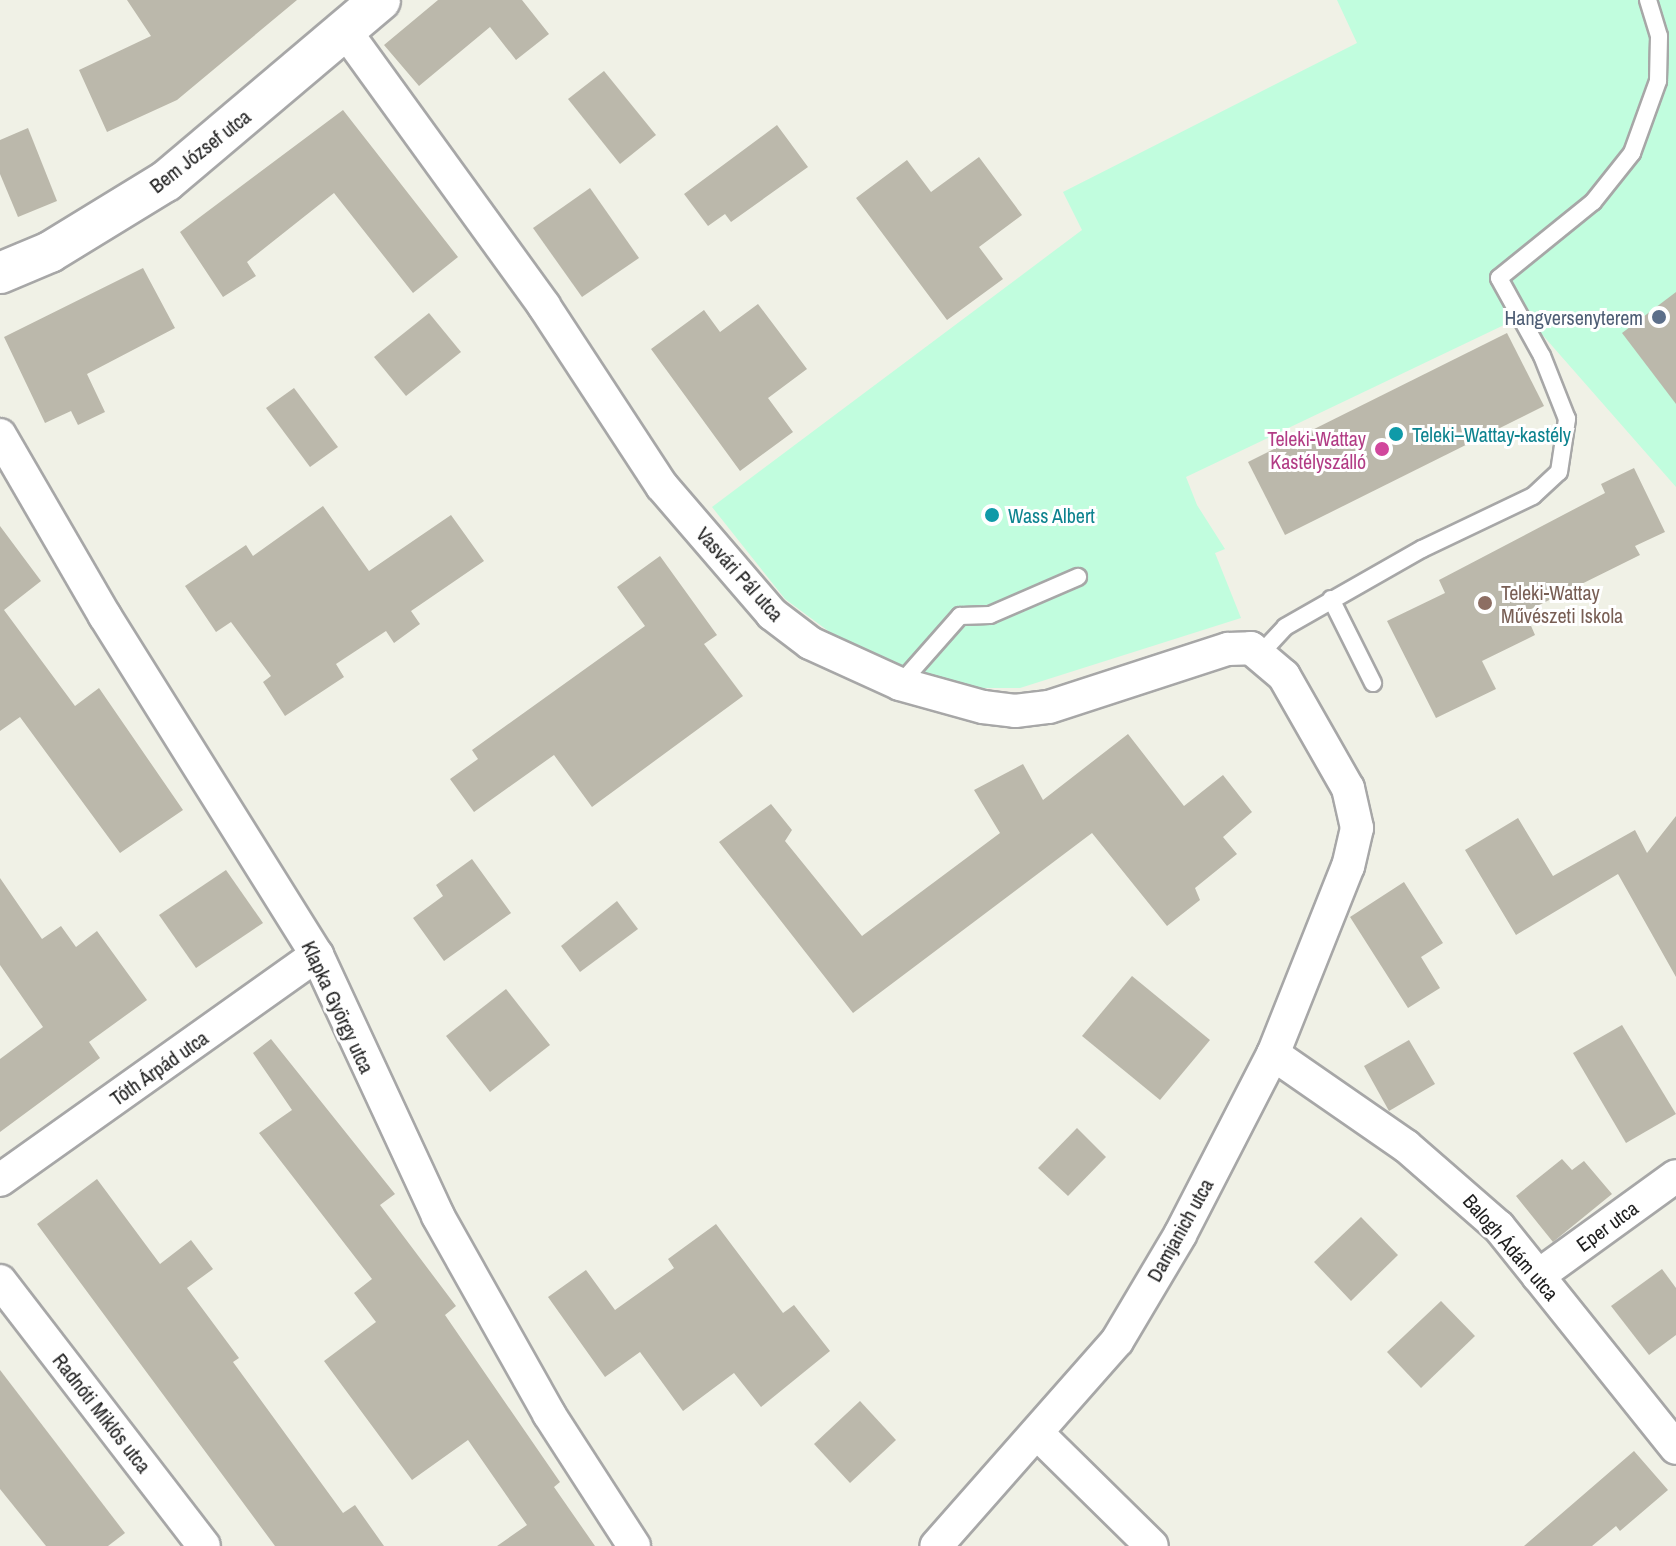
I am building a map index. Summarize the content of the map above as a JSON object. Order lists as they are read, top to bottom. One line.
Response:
{"streets":{"street":["Bem József utca","Vasvári Pál utca","Klapka György utca","Tóth Árpád utca","Eper utca","Damjanich utca","Balogh Ádám utca","Radnóti Miklós utca"]},"crossings":[["Bem József utca","Vasvári Pál utca"],["Vasvári Pál utca","Damjanich utca"],["Klapka György utca","Tóth Árpád utca"],["Eper utca","Balogh Ádám utca"],["Damjanich utca","Balogh Ádám utca"]],"places":["Hangversenyterem","Teleki–Wattay-kastély","Teleki-Wattay Kastélyszálló","Wass Albert","Teleki-Wattay Művészeti Iskola"]}
